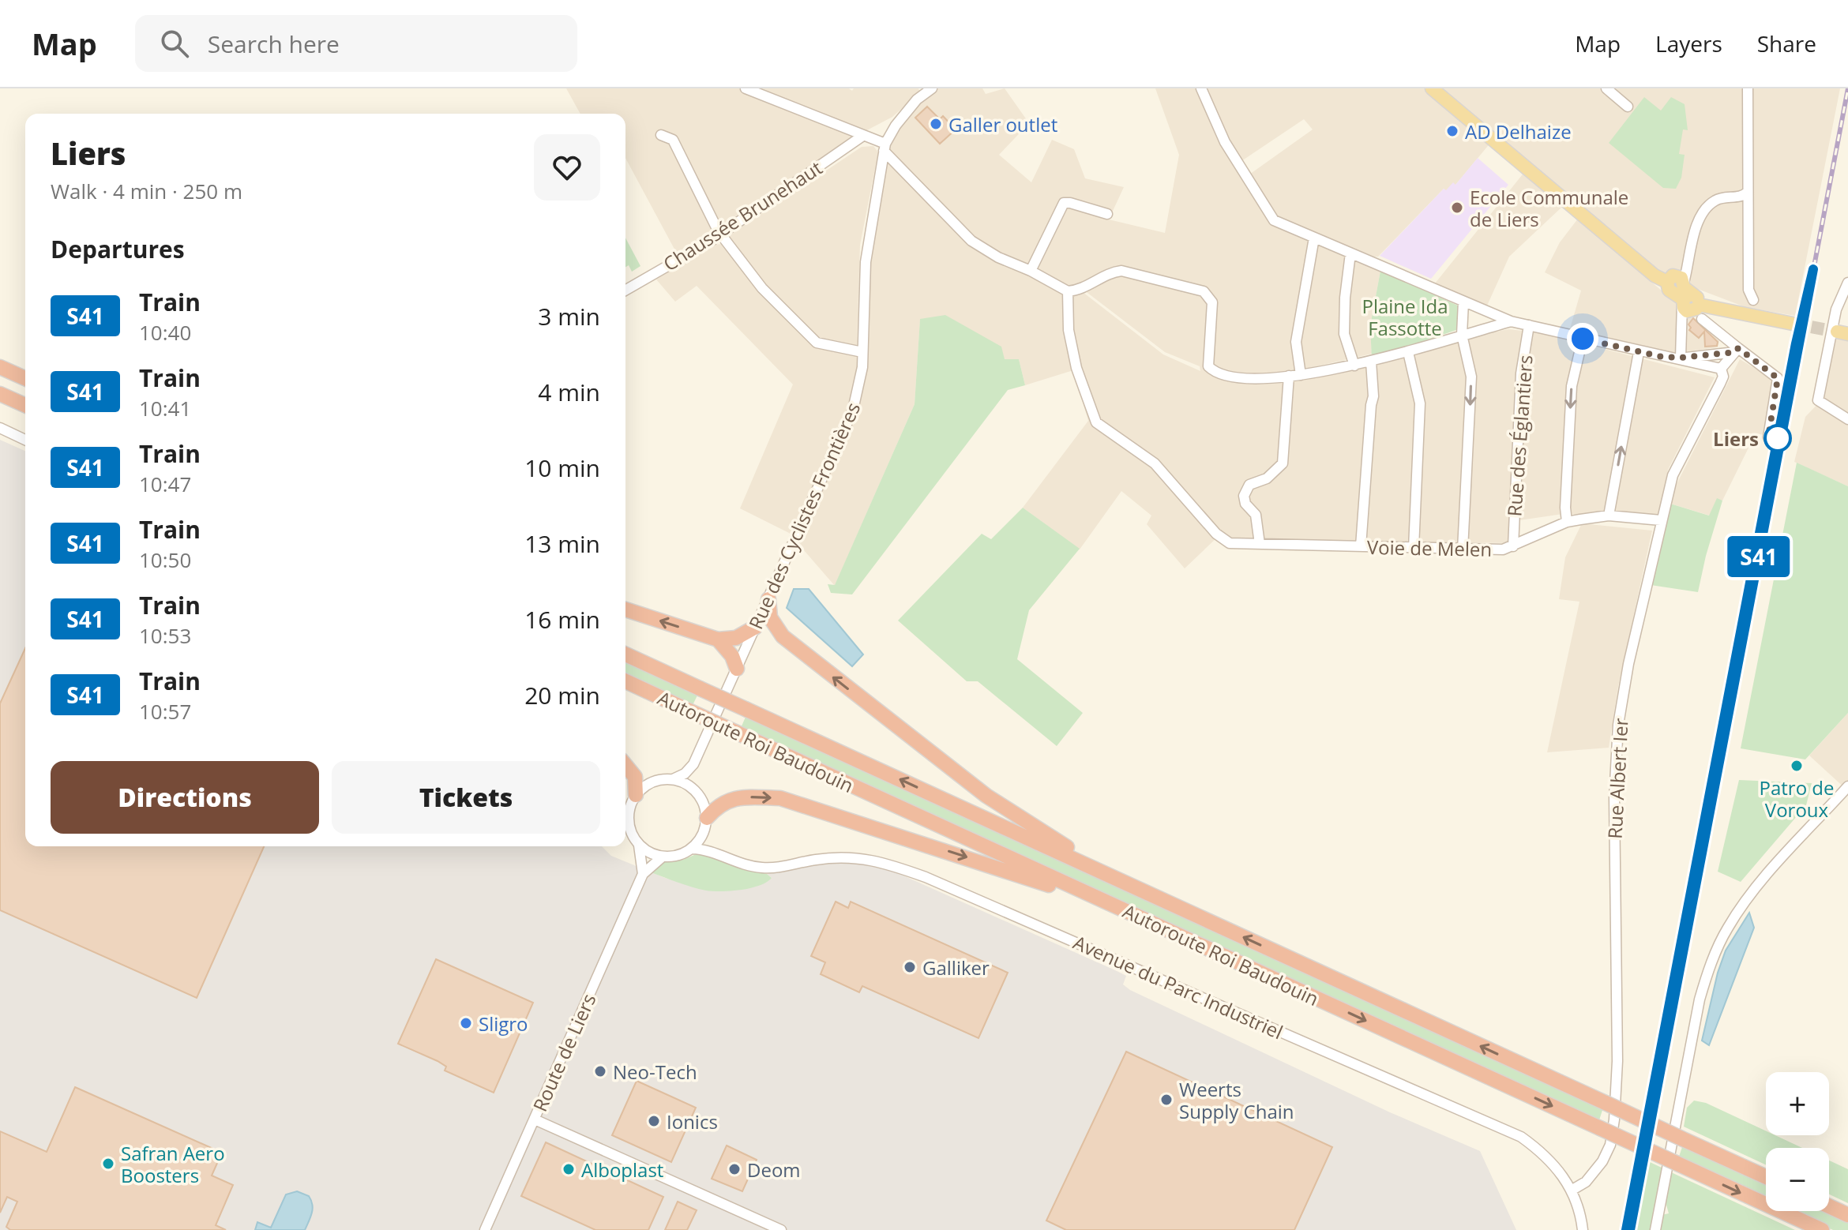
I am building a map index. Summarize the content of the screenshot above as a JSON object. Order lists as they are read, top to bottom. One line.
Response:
{"streets":{"highway":["Autoroute Roi Baudouin"],"street":["Chaussée Brunehaut","Rue des Églantiers","Rue des Cyclistes Frontières","Voie de Melen","Rue Albert Ier","Avenue du Parc Industriel","Route de Liers"]},"crossings":[["Rue des Églantiers","Voie de Melen"],["Voie de Melen","Rue Albert Ier"],["Rue Albert Ier","Avenue du Parc Industriel"]],"parks":["Plaine Ida Fassotte"],"places":["Galler outlet","AD Delhaize","Ecole Communale de Liers","Liers","Patro de Voroux","Galliker","Sligro","Neo-Tech","Weerts Supply Chain","Ionics","Safran Aero Boosters","Alboplast","Deom"],"page":{"header":"Map","search":"Search here","nav":["Map","Layers","Share"],"on_map":"S41","heading":[["Liers","Walk · 4 min · 250 m"],"Departures"],"list":[{"mark":"S41","name":"Train","note":"10:40","value":"3 min"},{"mark":"S41","name":"Train","note":"10:41","value":"4 min"},{"mark":"S41","name":"Train","note":"10:47","value":"10 min"},{"mark":"S41","name":"Train","note":"10:50","value":"13 min"},{"mark":"S41","name":"Train","note":"10:53","value":"16 min"},{"mark":"S41","name":"Train","note":"10:57","value":"20 min"}],"buttons":["Directions","Tickets"],"map_buttons":["+","−"]}}
